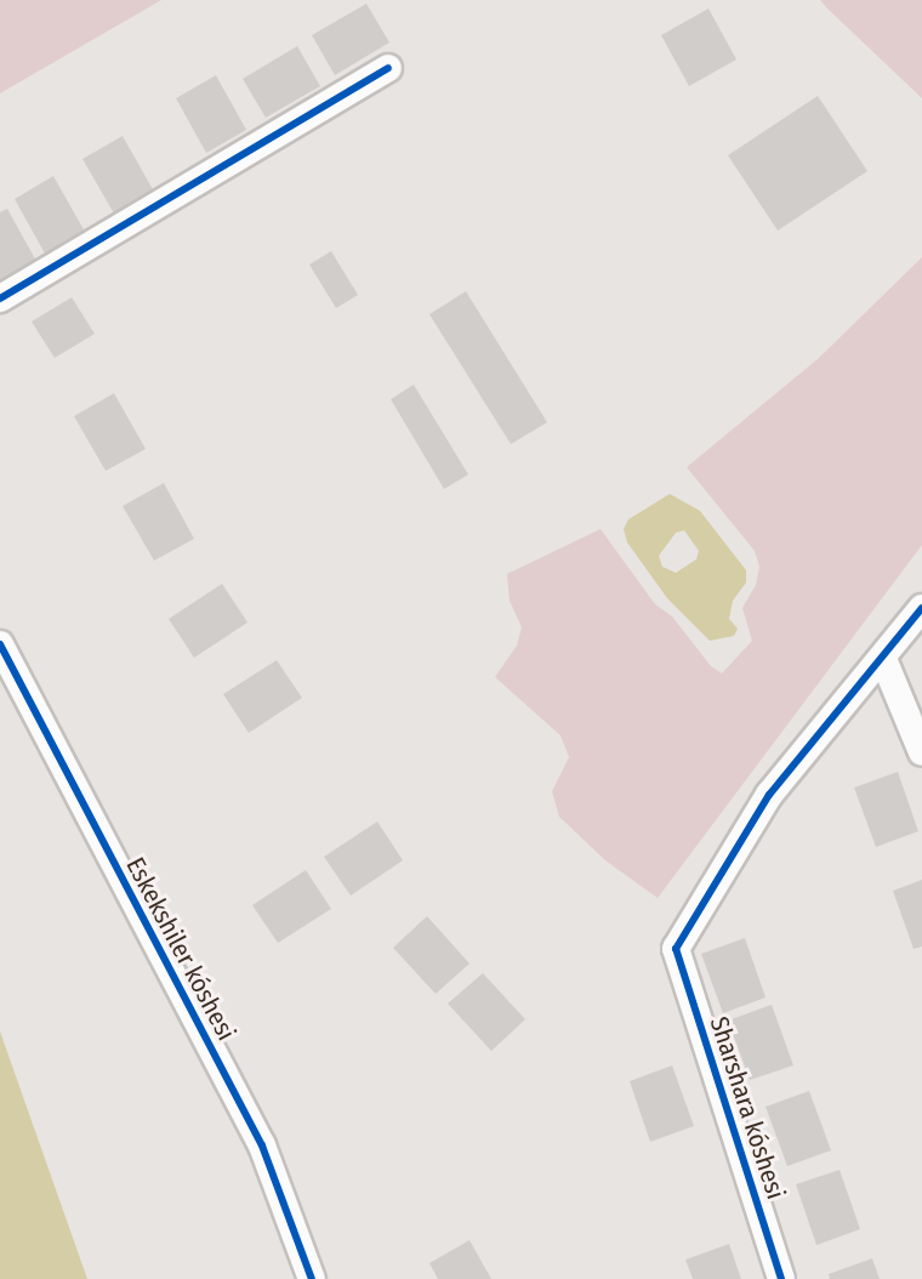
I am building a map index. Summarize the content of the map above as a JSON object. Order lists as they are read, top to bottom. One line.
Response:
{"streets":{"street":["Eskekshiler kóshesi","Sharshara kóshesi"]}}
